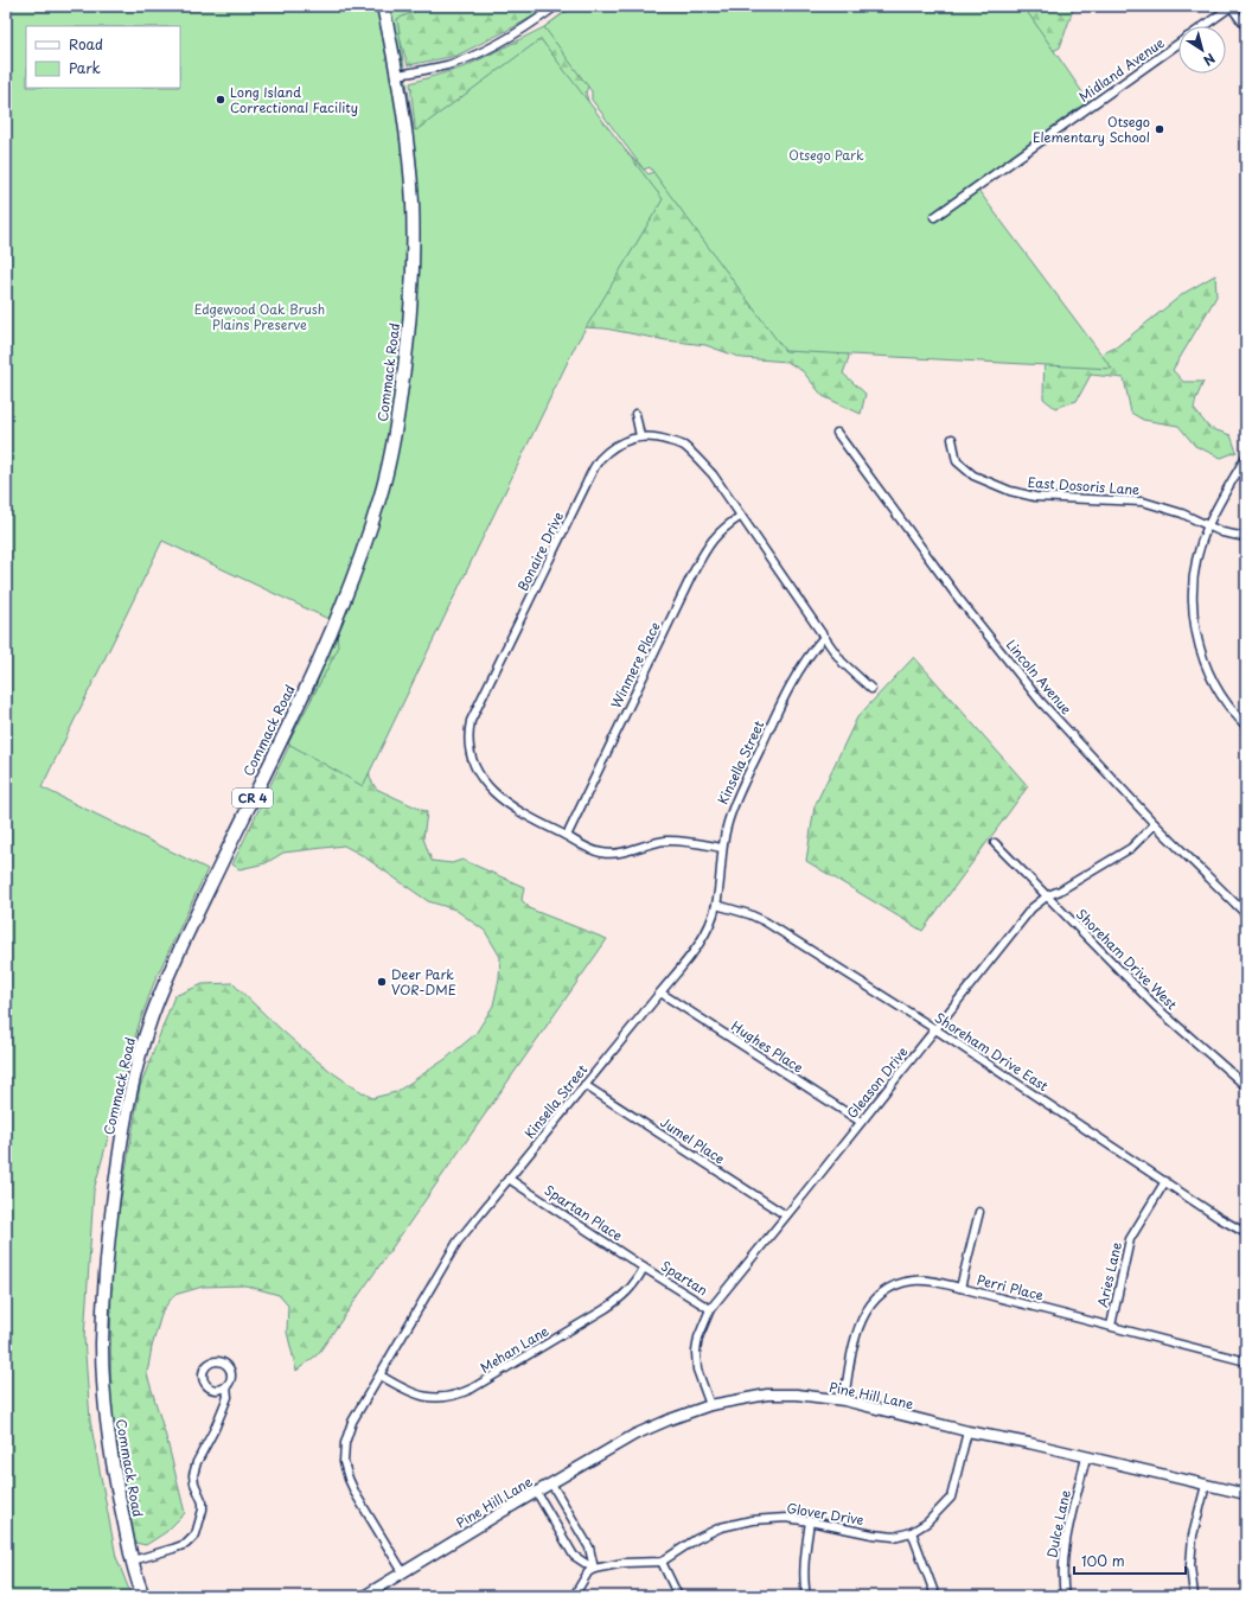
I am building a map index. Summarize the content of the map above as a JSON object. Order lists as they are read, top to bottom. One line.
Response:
{"streets":{"main road":["Commack Road","CR 4"],"street":["Midland Avenue","East Dosoris Lane","Bonaire Drive","Winmere Place","Lincoln Avenue","Kinsella Street","Shoreham Drive West","Hughes Place","Shoreham Drive East","Gleason Drive","Jumel Place","Spartan Place","Aries Lane","Spartan","Perri Place","Mehan Lane","Pine Hill Lane","Glover Drive","Dulce Lane"]},"crossings":[["Bonaire Drive","Winmere Place"],["Bonaire Drive","Kinsella Street"],["Lincoln Avenue","Gleason Drive"],["Kinsella Street","Hughes Place"],["Kinsella Street","Shoreham Drive East"],["Kinsella Street","Jumel Place"],["Kinsella Street","Spartan Place"],["Kinsella Street","Mehan Lane"],["Kinsella Street","Pine Hill Lane"],["Shoreham Drive West","Gleason Drive"],["Hughes Place","Gleason Drive"],["Shoreham Drive East","Gleason Drive"],["Shoreham Drive East","Aries Lane"],["Gleason Drive","Jumel Place"],["Gleason Drive","Spartan"],["Gleason Drive","Pine Hill Lane"],["Spartan Place","Spartan"],["Spartan Place","Mehan Lane"],["Aries Lane","Perri Place"],["Spartan","Mehan Lane"],["Perri Place","Pine Hill Lane"],["Pine Hill Lane","Glover Drive"],["Pine Hill Lane","Dulce Lane"]],"parks":["Otsego Park","Edgewood Oak Brush Plains Preserve"],"places":["Long Island Correctional Facility","Otsego Elementary School","Deer Park VOR-DME"],"legend":["Road","Park"],"scale_bar":"100 m","north":"bottom right"}
